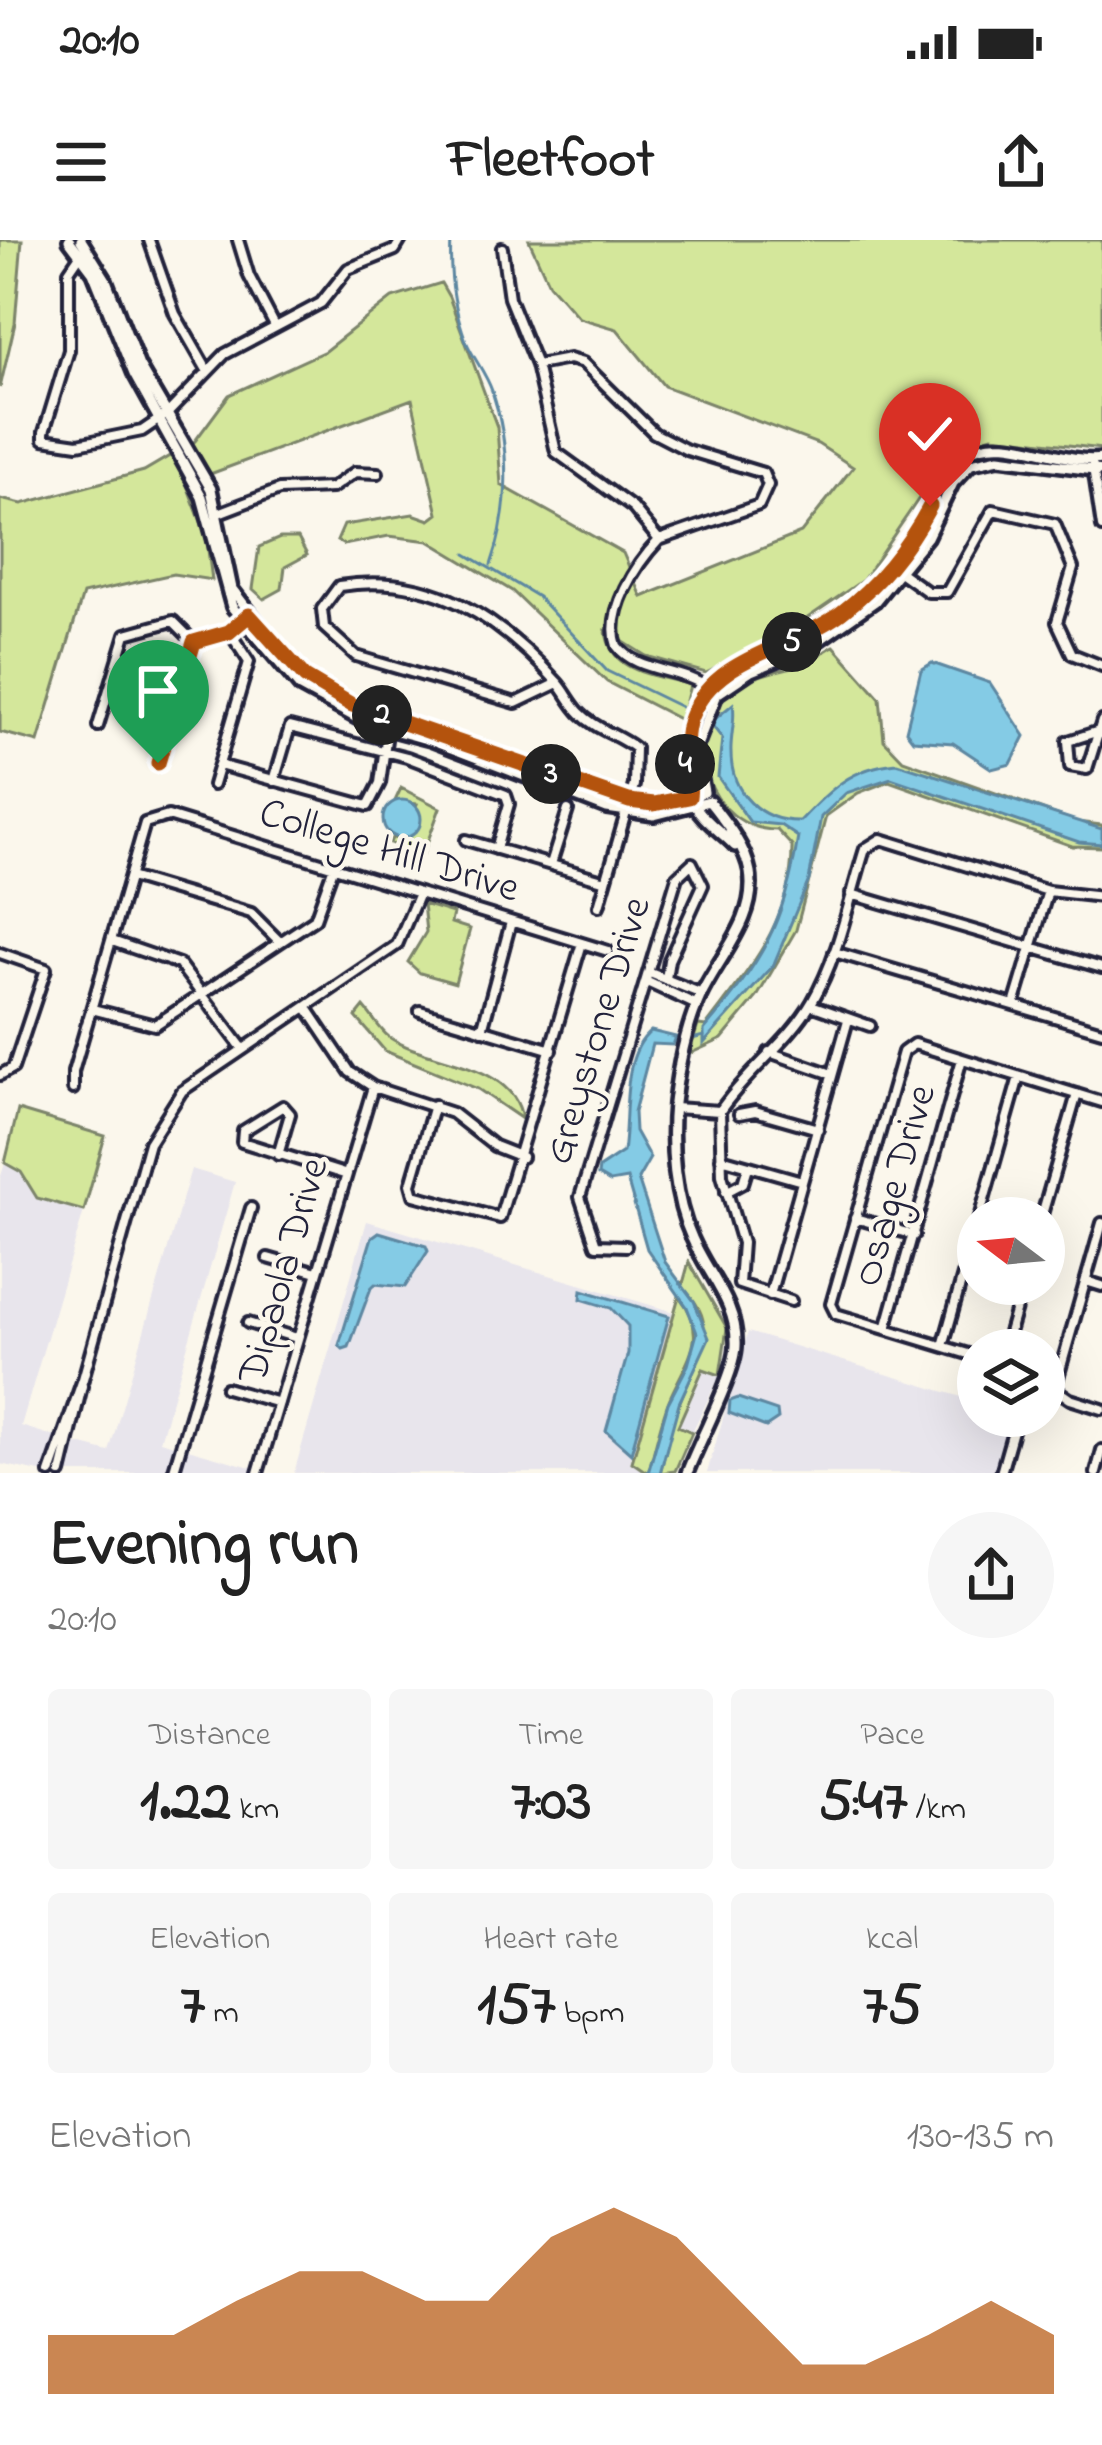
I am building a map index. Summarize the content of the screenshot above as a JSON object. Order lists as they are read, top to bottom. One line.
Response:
{"streets":{"street":["College Hill Drive","Greystone Drive","Osage Drive","Dipaola Drive"]},"north":"left","page":{"status":"20:10","header":"Fleetfoot","pins":["5","2","4","3"],"heading":["Evening run","20:10"],"stats":[["Distance","1.22 km"],["Time","7:03"],["Pace","5:47 /km"],["Elevation","7 m"],["Heart rate","157 bpm"],["kcal","75"]],"chart":["Elevation","130–135 m"]}}
